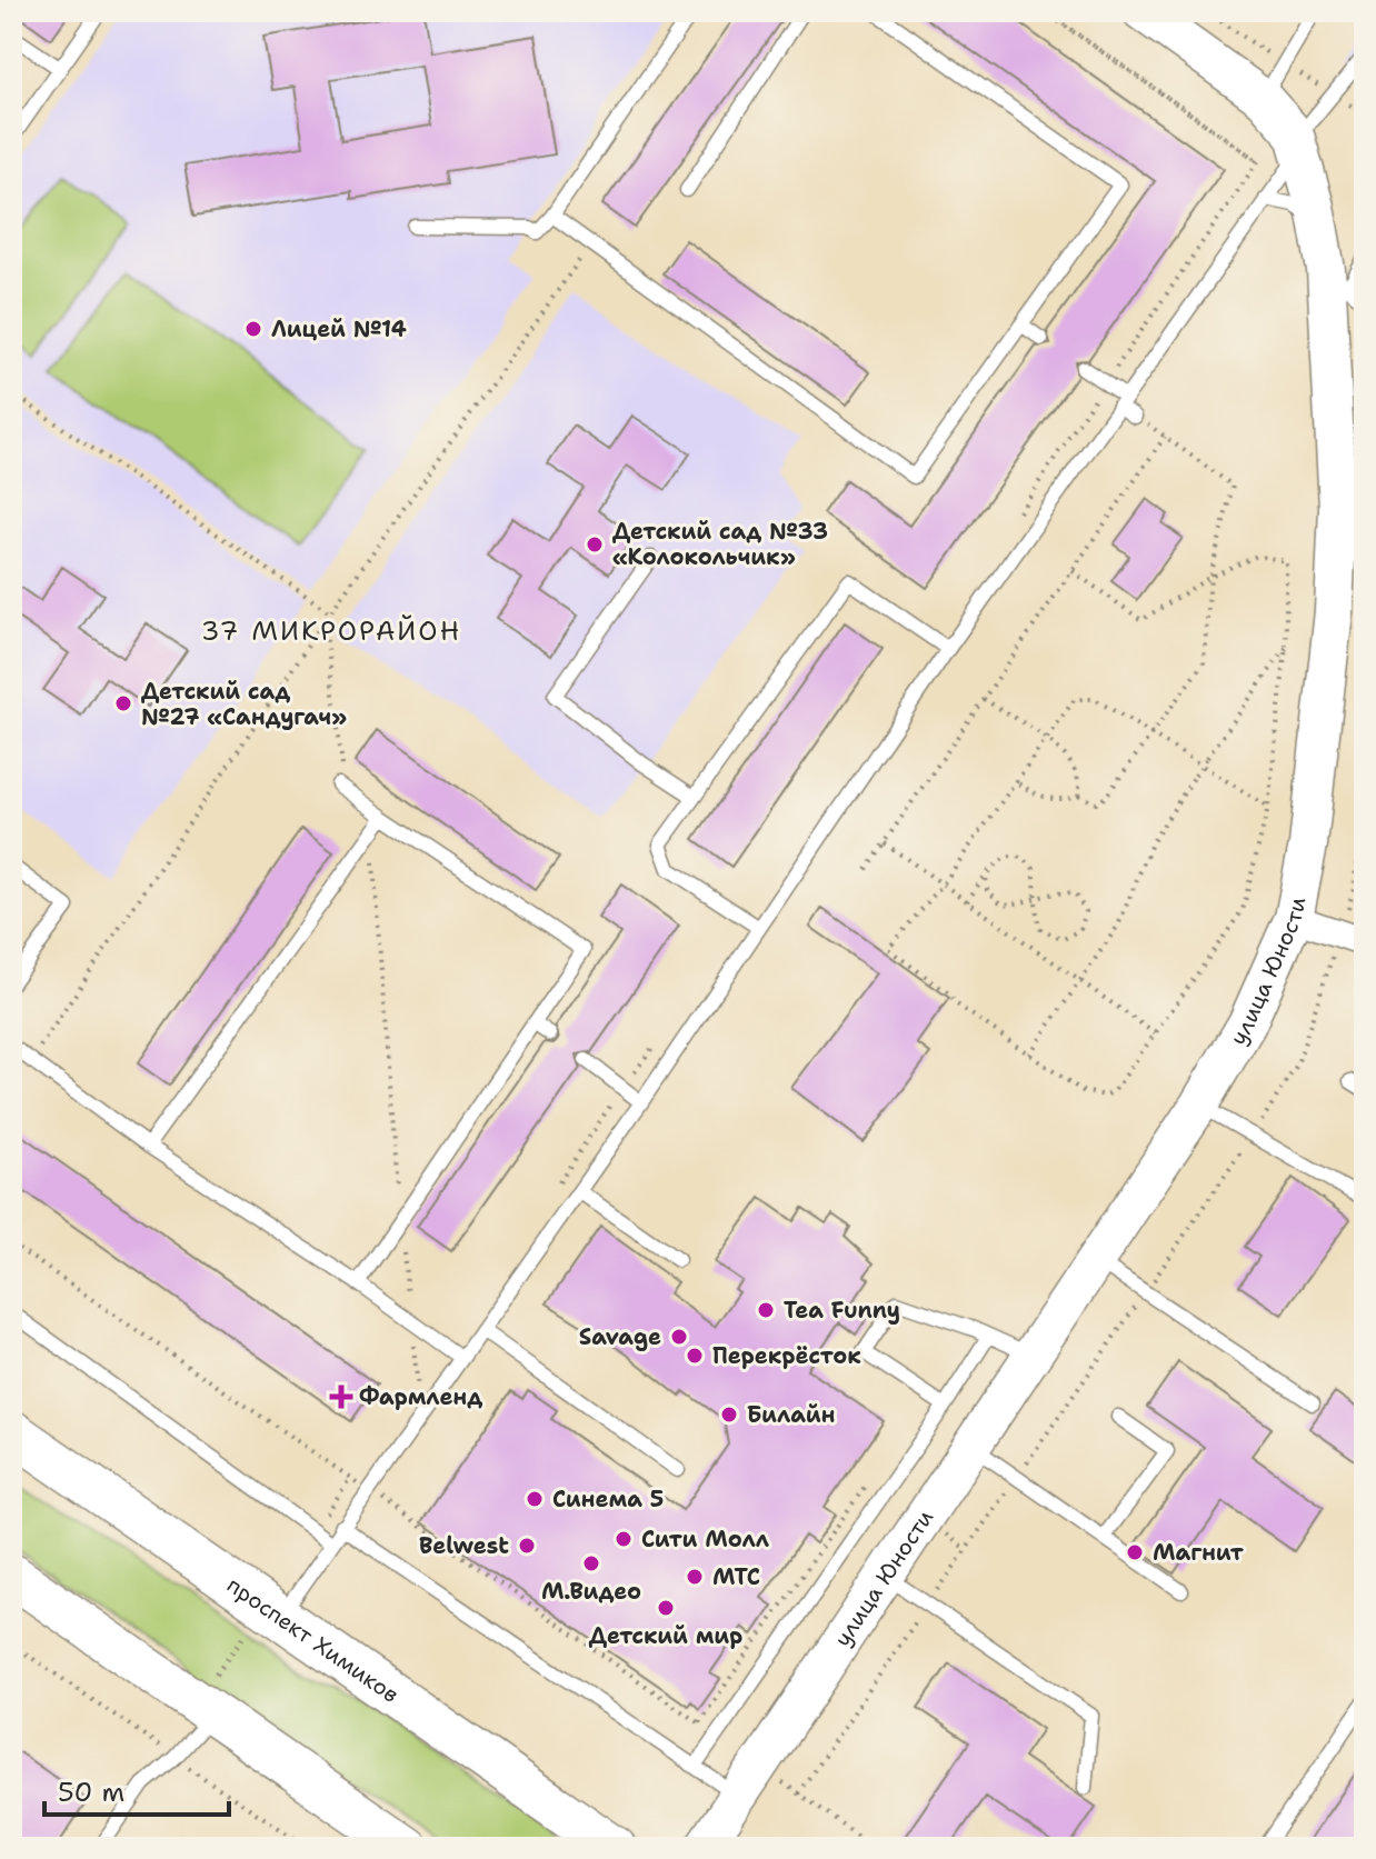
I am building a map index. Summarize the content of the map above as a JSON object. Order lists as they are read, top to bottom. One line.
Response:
{"streets":{"main road":["проспект Химиков"],"street":["улица Юности"]},"districts":["37 МИКРОРАЙОН"],"places":{"other":["Лицей №14","Детский сад №33 «Колокольчик»","Детский сад №27 «Сандугач»","Tea Funny","Savage","Перекрёсток","Билайн","Синема 5","Сити Молл","Belwest","Магнит","М.Видео","МТС","Детский мир"],"health":["Фармленд"]},"scale_bar":"50 m"}
